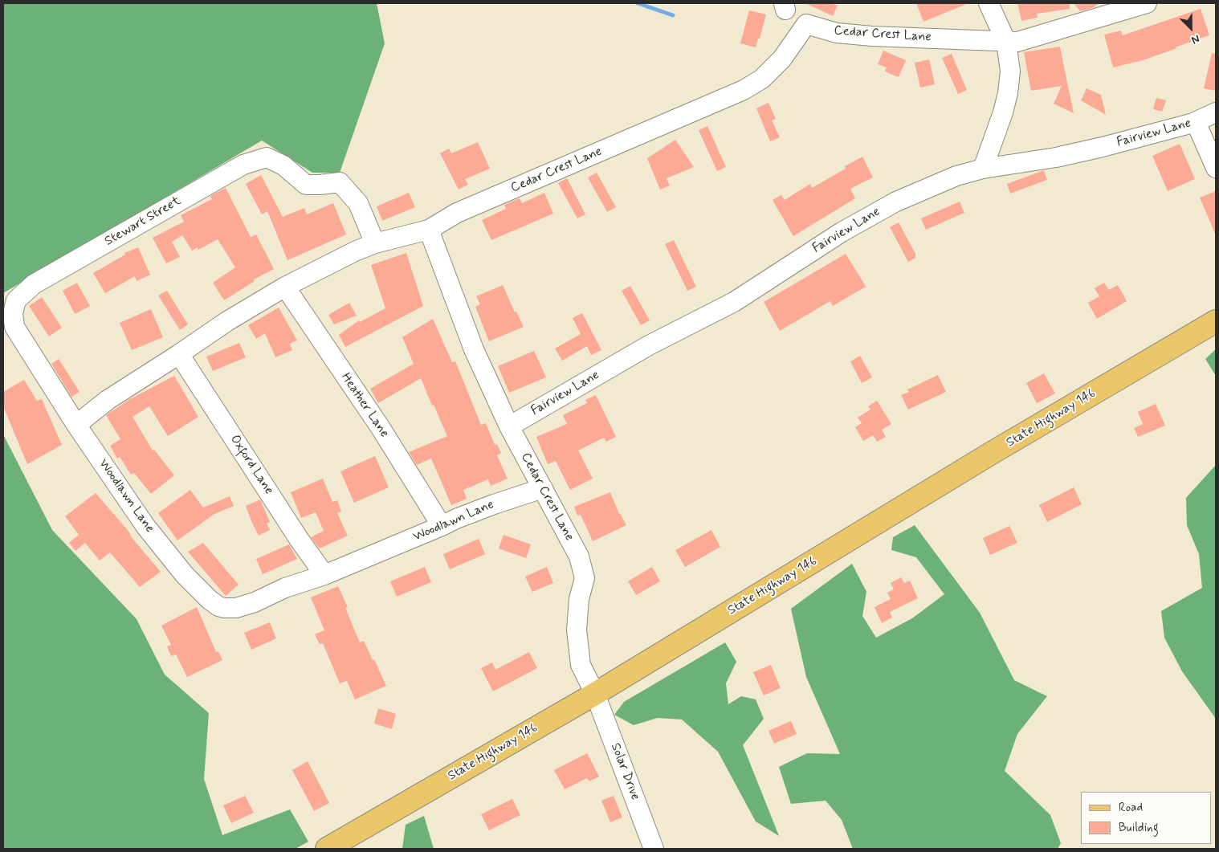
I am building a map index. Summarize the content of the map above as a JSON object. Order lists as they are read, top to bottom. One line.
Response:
{"streets":{"main road":["State Highway 146"],"street":["Cedar Crest Lane","Fairview Lane","Stewart Street","Heather Lane","Oxford Lane","Woodlawn Lane","Solar Drive"]},"crossings":[["Cedar Crest Lane","Fairview Lane"],["Cedar Crest Lane","State Highway 146"],["Cedar Crest Lane","Woodlawn Lane"],["Cedar Crest Lane","Solar Drive"],["Stewart Street","Woodlawn Lane"],["Heather Lane","Woodlawn Lane"],["State Highway 146","Solar Drive"],["Oxford Lane","Woodlawn Lane"]],"legend":["Road","Building"],"north":"bottom right"}
